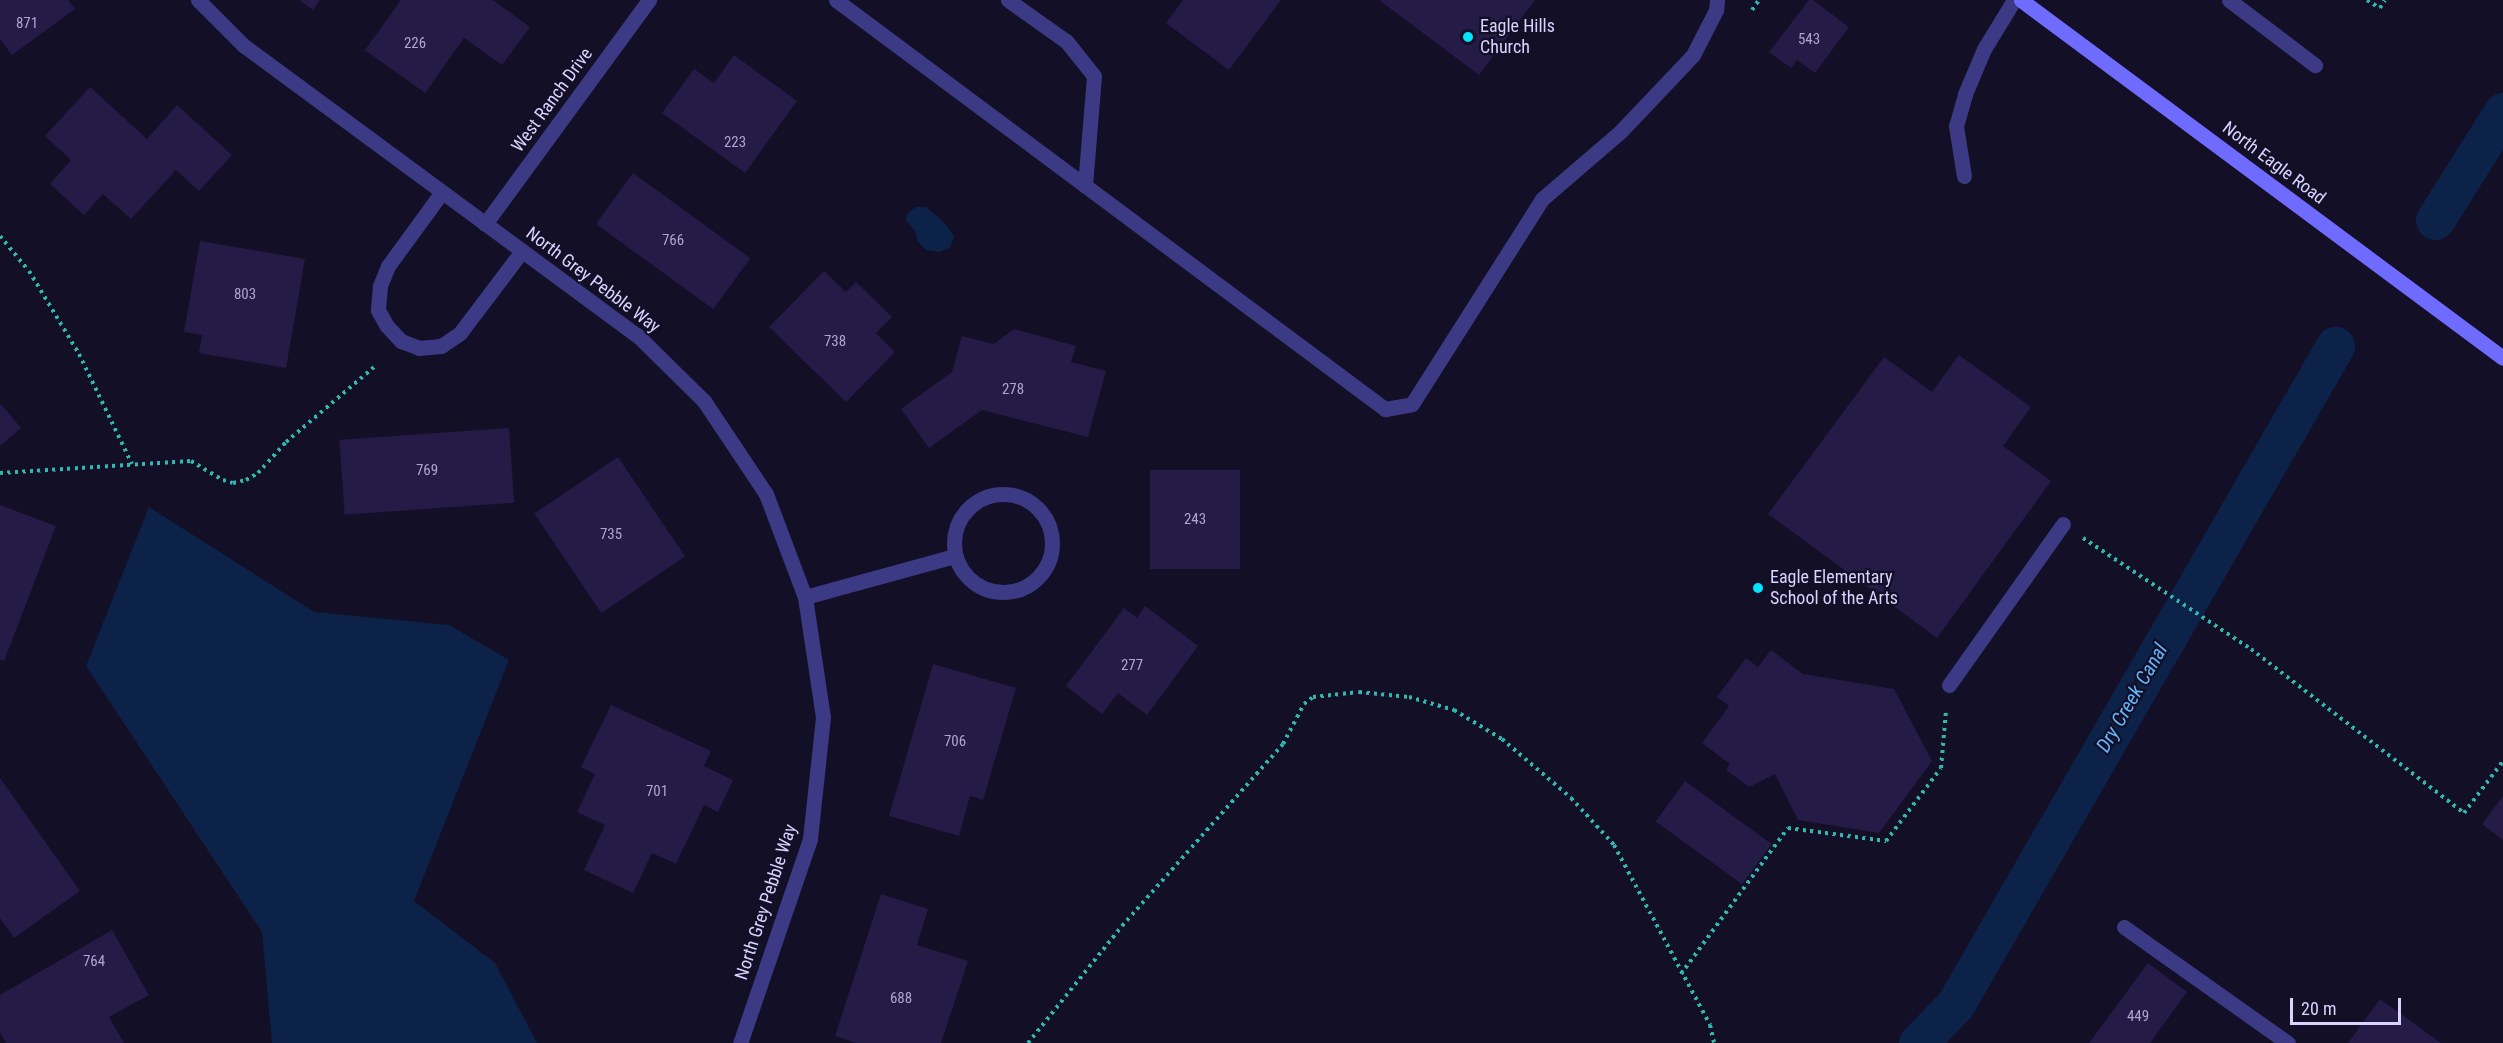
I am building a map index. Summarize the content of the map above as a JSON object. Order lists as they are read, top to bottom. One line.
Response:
{"streets":{"main road":["North Eagle Road"],"street":["West Ranch Drive","North Grey Pebble Way"]},"crossings":[["West Ranch Drive","North Grey Pebble Way"]],"water":["Dry Creek Canal"],"places":["Eagle Hills Church","Eagle Elementary School of the Arts"],"house_numbers":["871","543","226","223","766","803","738","278","769","243","735","277","706","701","764","688","449"],"scale_bar":"20 m"}
